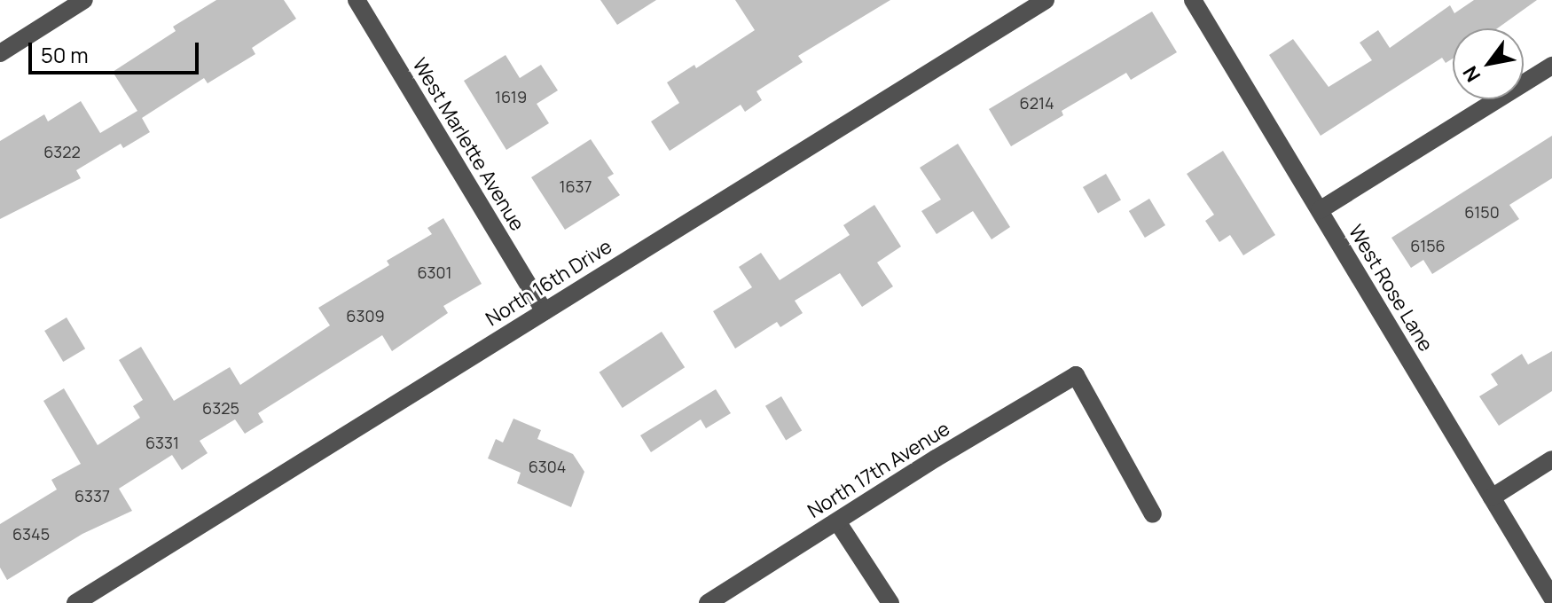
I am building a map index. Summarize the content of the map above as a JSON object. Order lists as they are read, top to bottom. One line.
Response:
{"streets":{"street":["West Marlette Avenue","North 16th Drive","West Rose Lane","North 17th Avenue"]},"crossings":[["West Marlette Avenue","North 16th Drive"]],"house_numbers":["1619","6214","6322","1637","6150","6156","6301","6309","6325","6331","6304","6337","6345"],"scale_bar":"50 m","north":"bottom left"}
